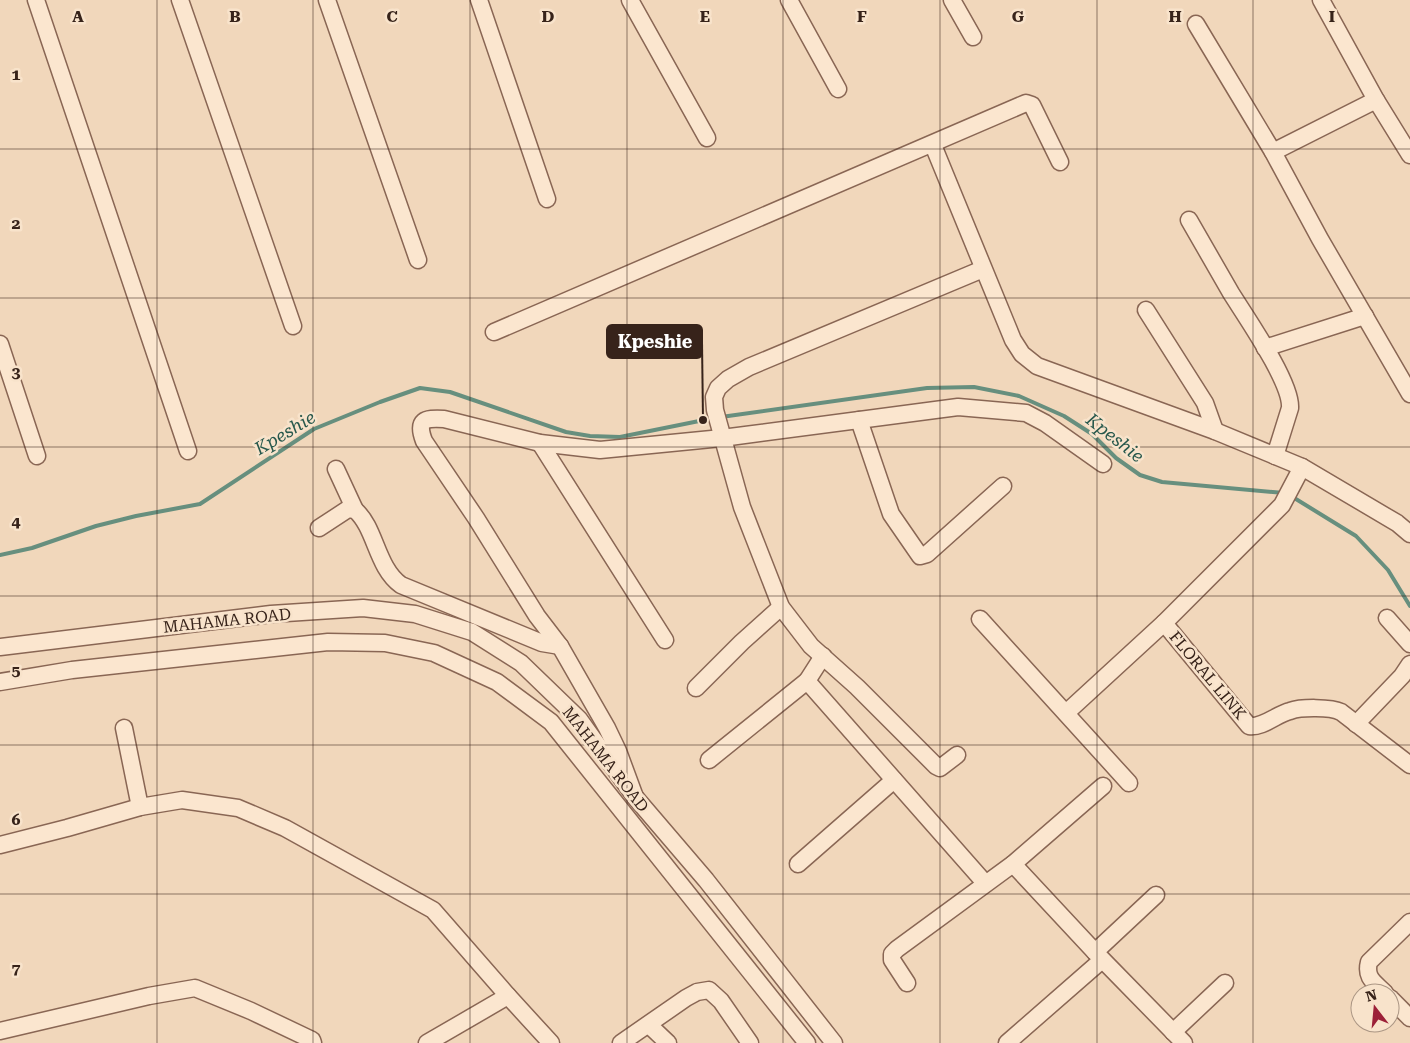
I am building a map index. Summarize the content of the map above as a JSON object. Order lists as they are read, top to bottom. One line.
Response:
{"streets":{"street":["MAHAMA ROAD","FLORAL LINK"]},"water":["Kpeshie"],"places":["Kpeshie"],"north":"top","grid":{"columns":["A","B","C","D","E","F","G","H","I"],"rows":["1","2","3","4","5","6","7"]}}
